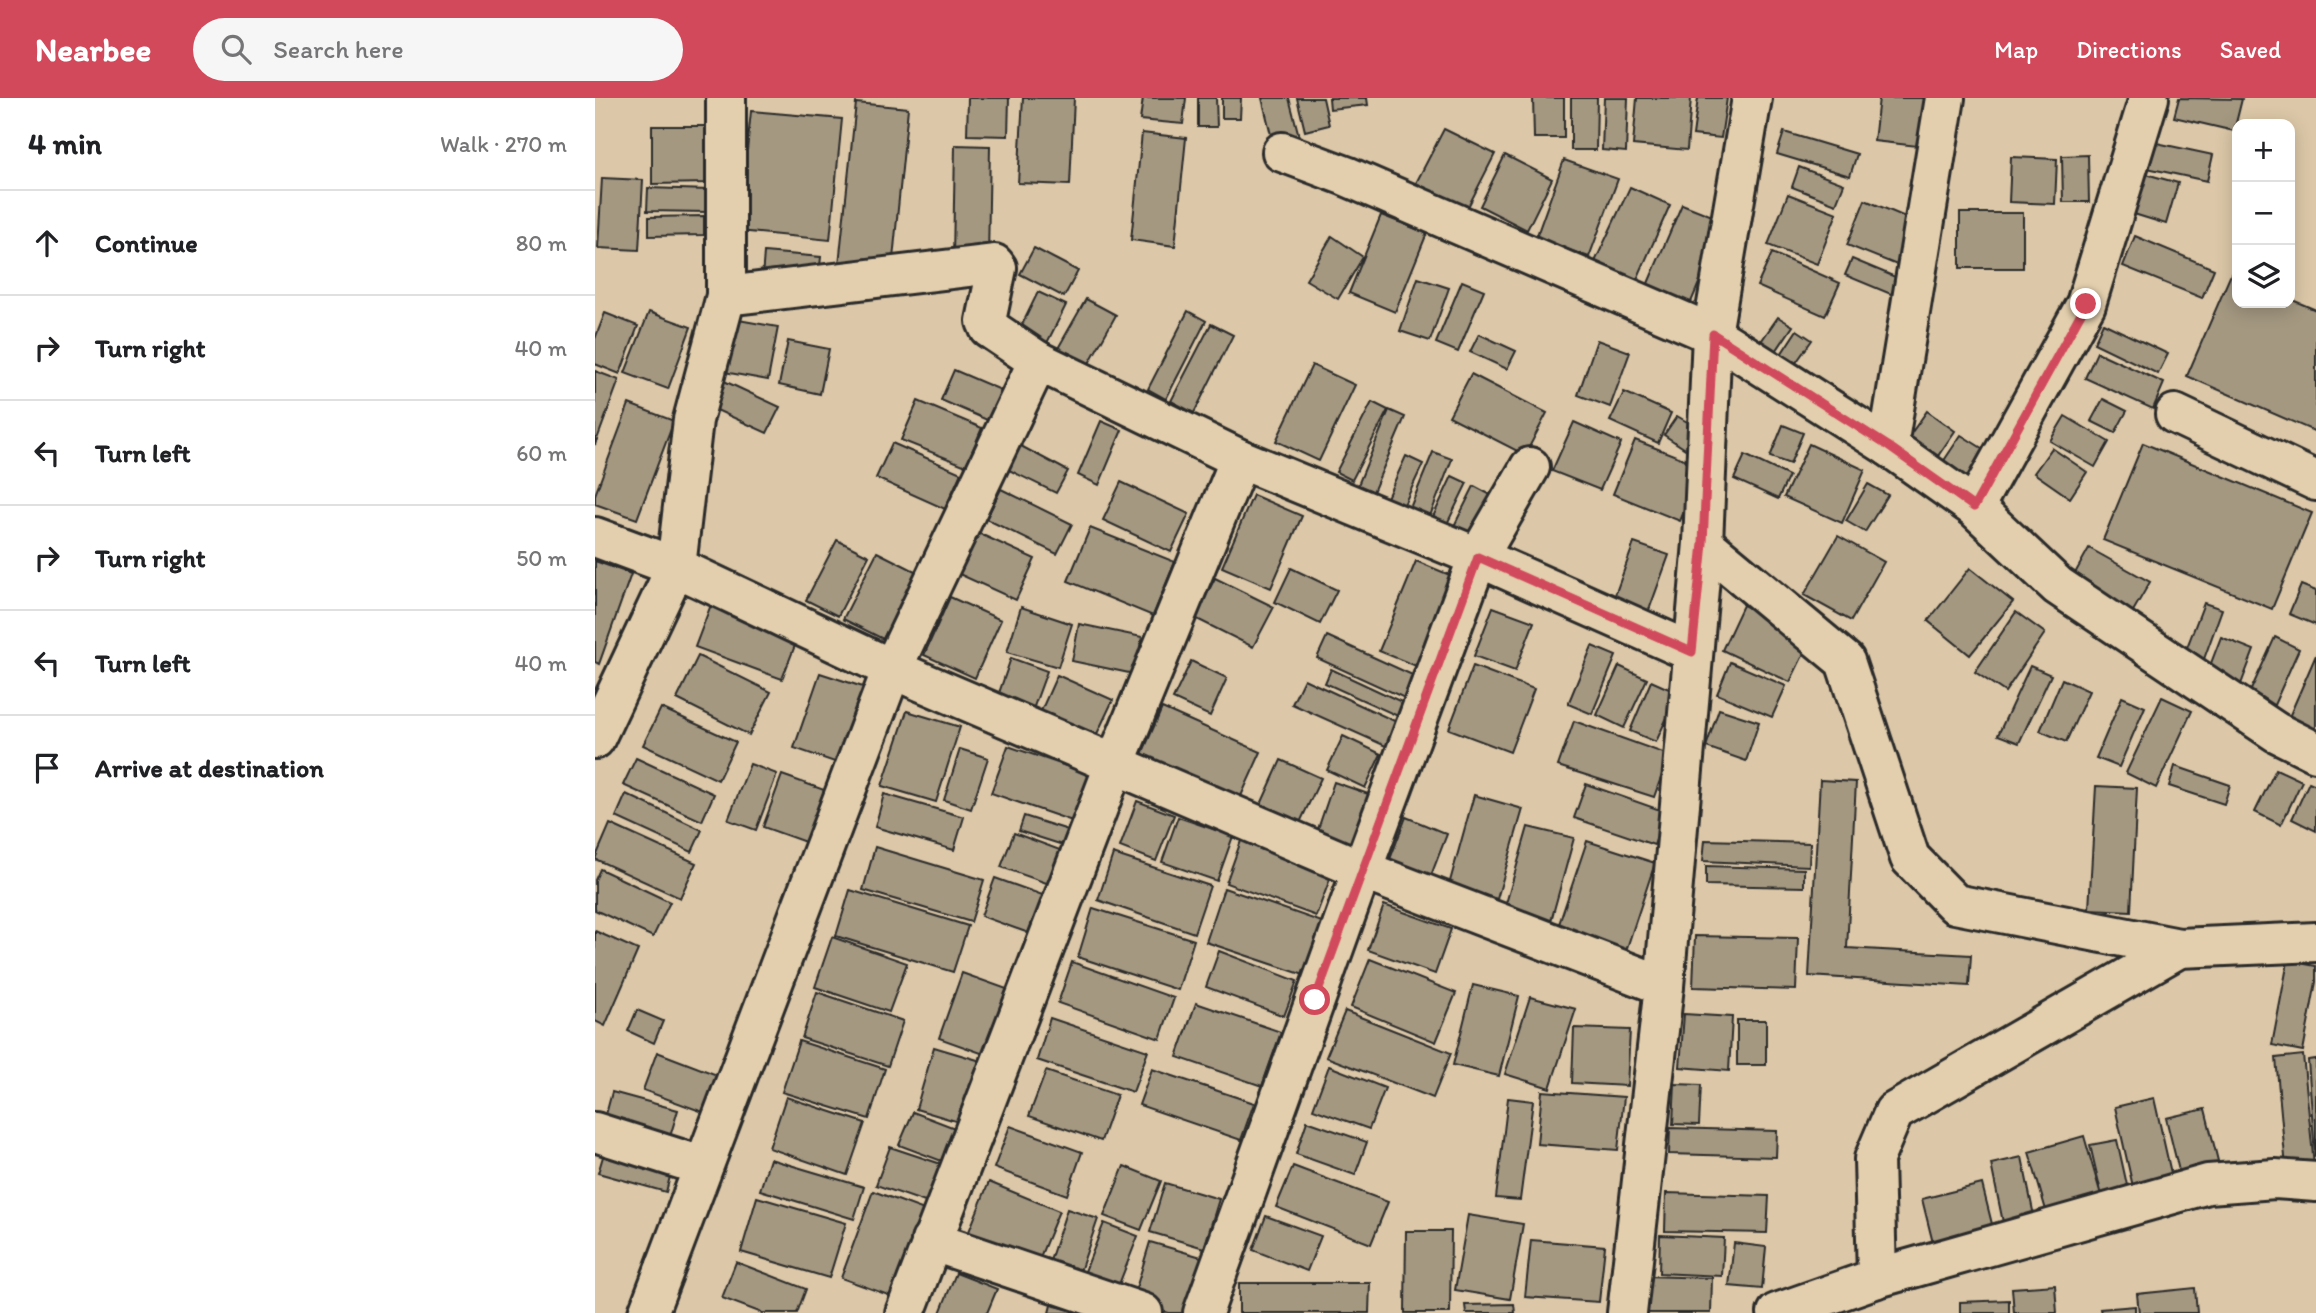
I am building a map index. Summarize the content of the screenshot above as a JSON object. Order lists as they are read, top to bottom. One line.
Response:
{"page":{"header":"Nearbee","search":"Search here","nav":["Map","Directions","Saved"],"heading":["4 min","Walk · 270 m"],"map_buttons":["+","−"],"list":[["Continue","80 m"],["Turn right","40 m"],["Turn left","60 m"],["Turn right","50 m"],["Turn left","40 m"],"Arrive at destination"]}}
